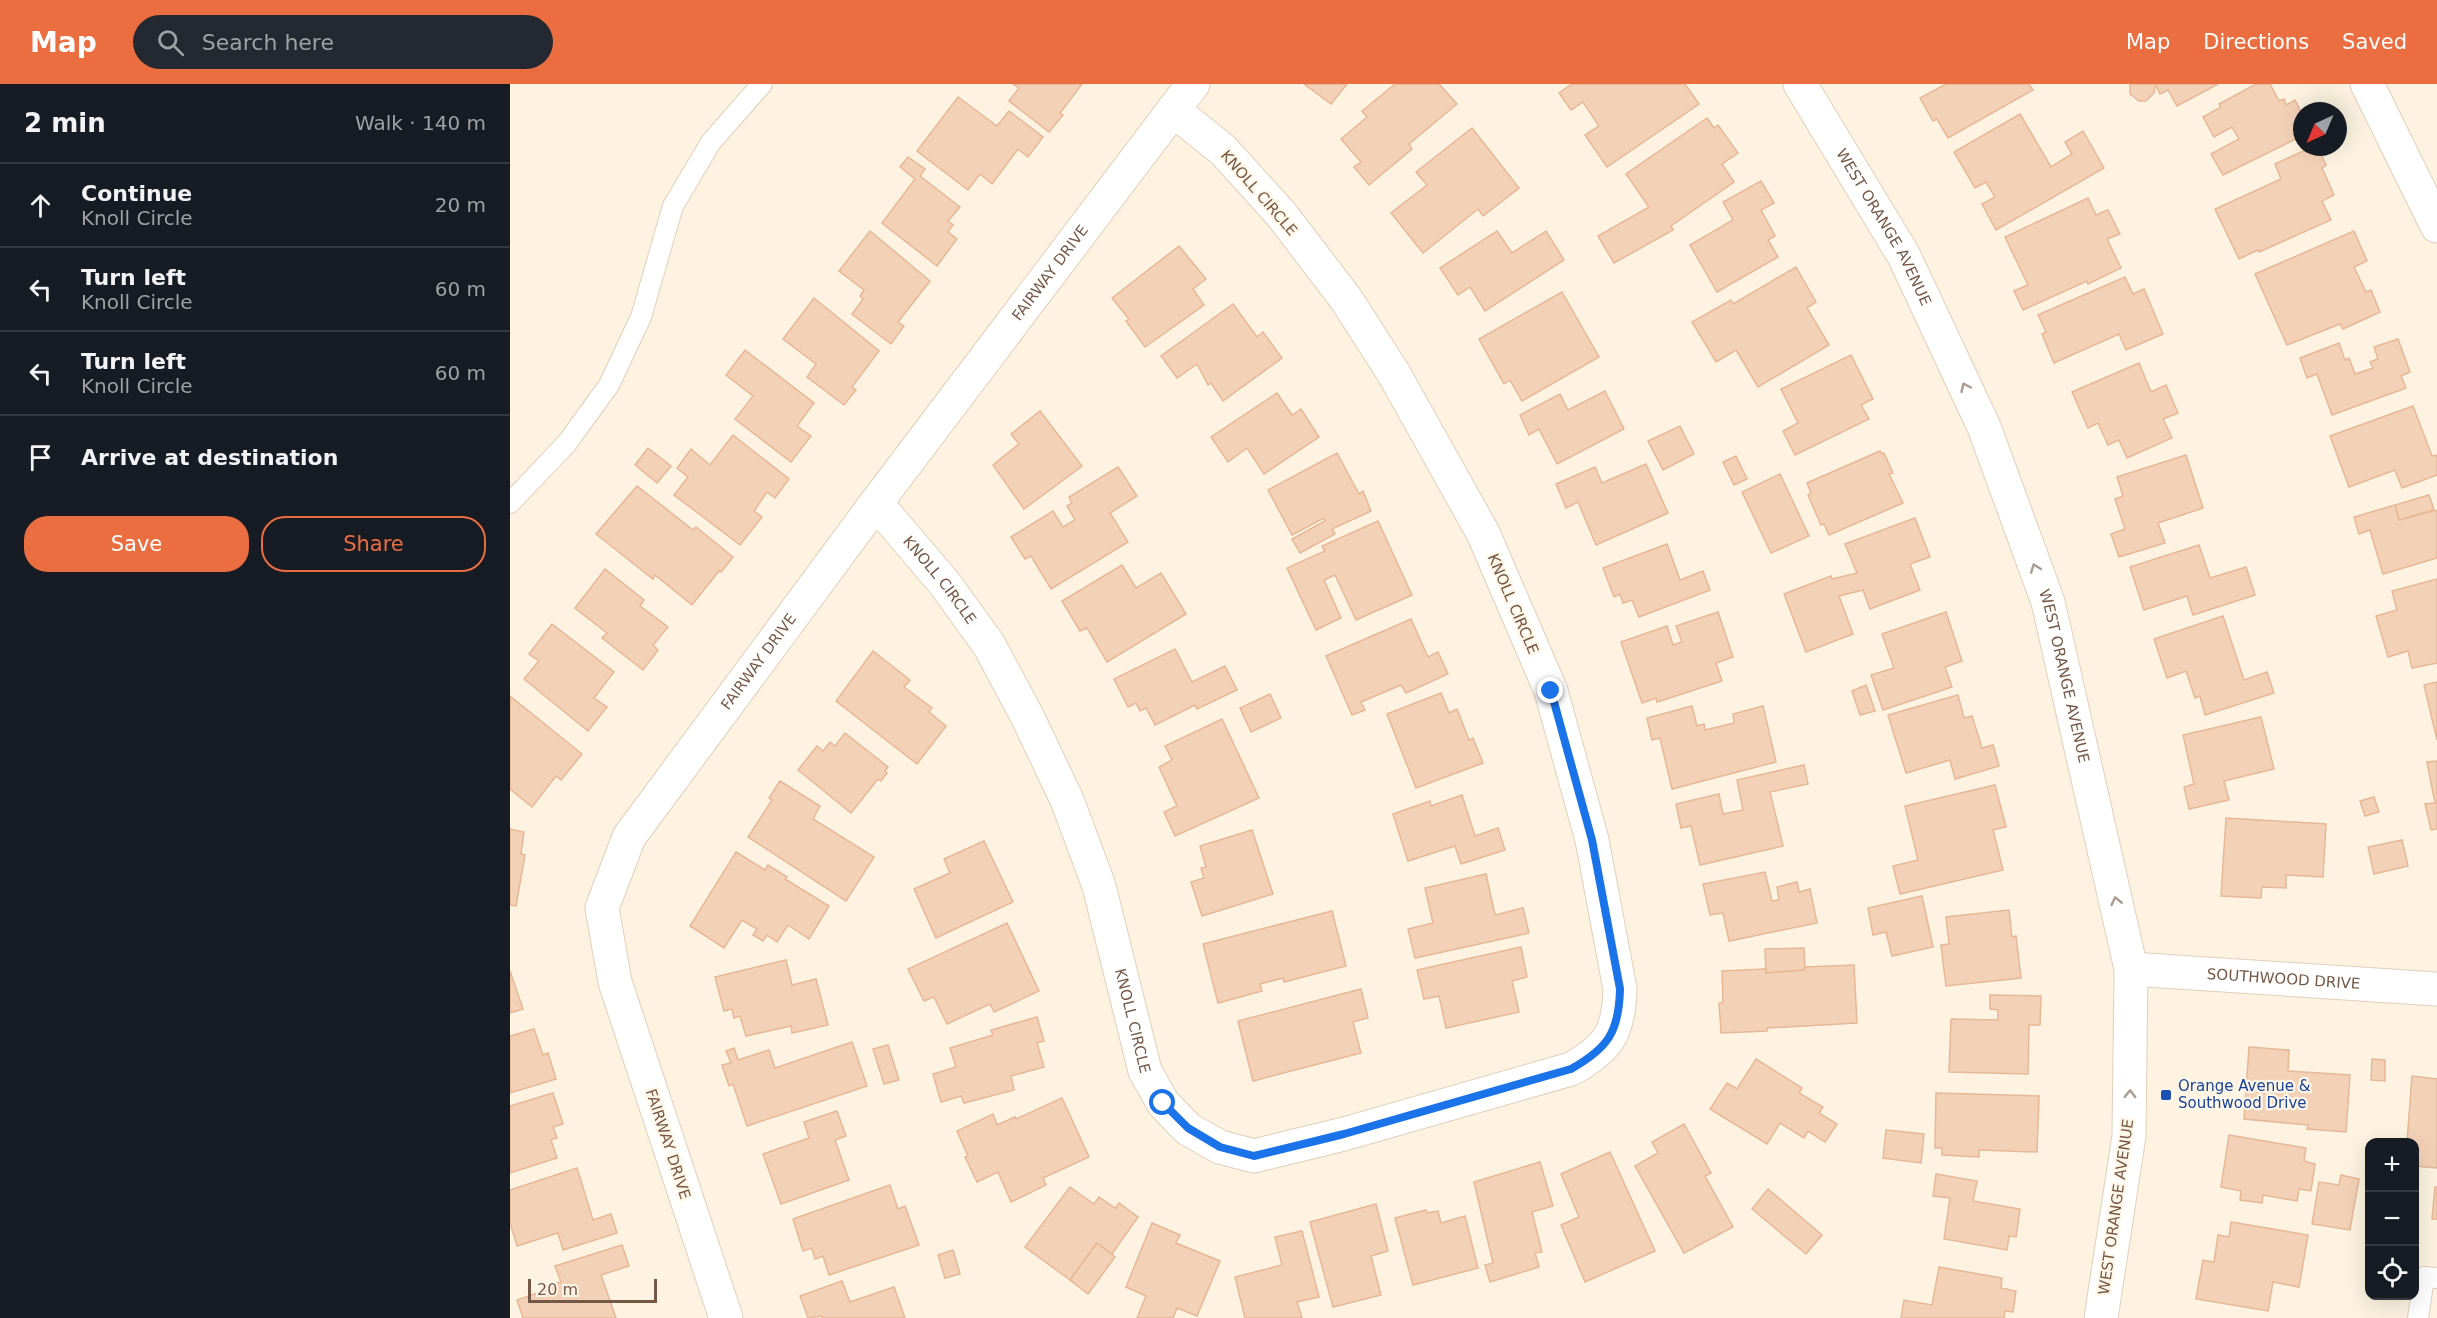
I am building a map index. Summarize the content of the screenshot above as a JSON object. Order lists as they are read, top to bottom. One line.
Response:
{"streets":{"street":["KNOLL CIRCLE","WEST ORANGE AVENUE","FAIRWAY DRIVE","SOUTHWOOD DRIVE"]},"crossings":[["KNOLL CIRCLE","FAIRWAY DRIVE"],["WEST ORANGE AVENUE","SOUTHWOOD DRIVE"]],"one_way":["WEST ORANGE AVENUE"],"places":{"transit":["Orange Avenue & Southwood Drive"]},"scale_bar":"20 m","north":"bottom left","page":{"header":"Map","search":"Search here","nav":["Map","Directions","Saved"],"heading":["2 min","Walk · 140 m"],"list":[["Continue","Knoll Circle","20 m"],["Turn left","Knoll Circle","60 m"],["Turn left","Knoll Circle","60 m"],"Arrive at destination"],"buttons":["Save","Share"],"map_buttons":["+","−"],"scale":"20 m"}}
